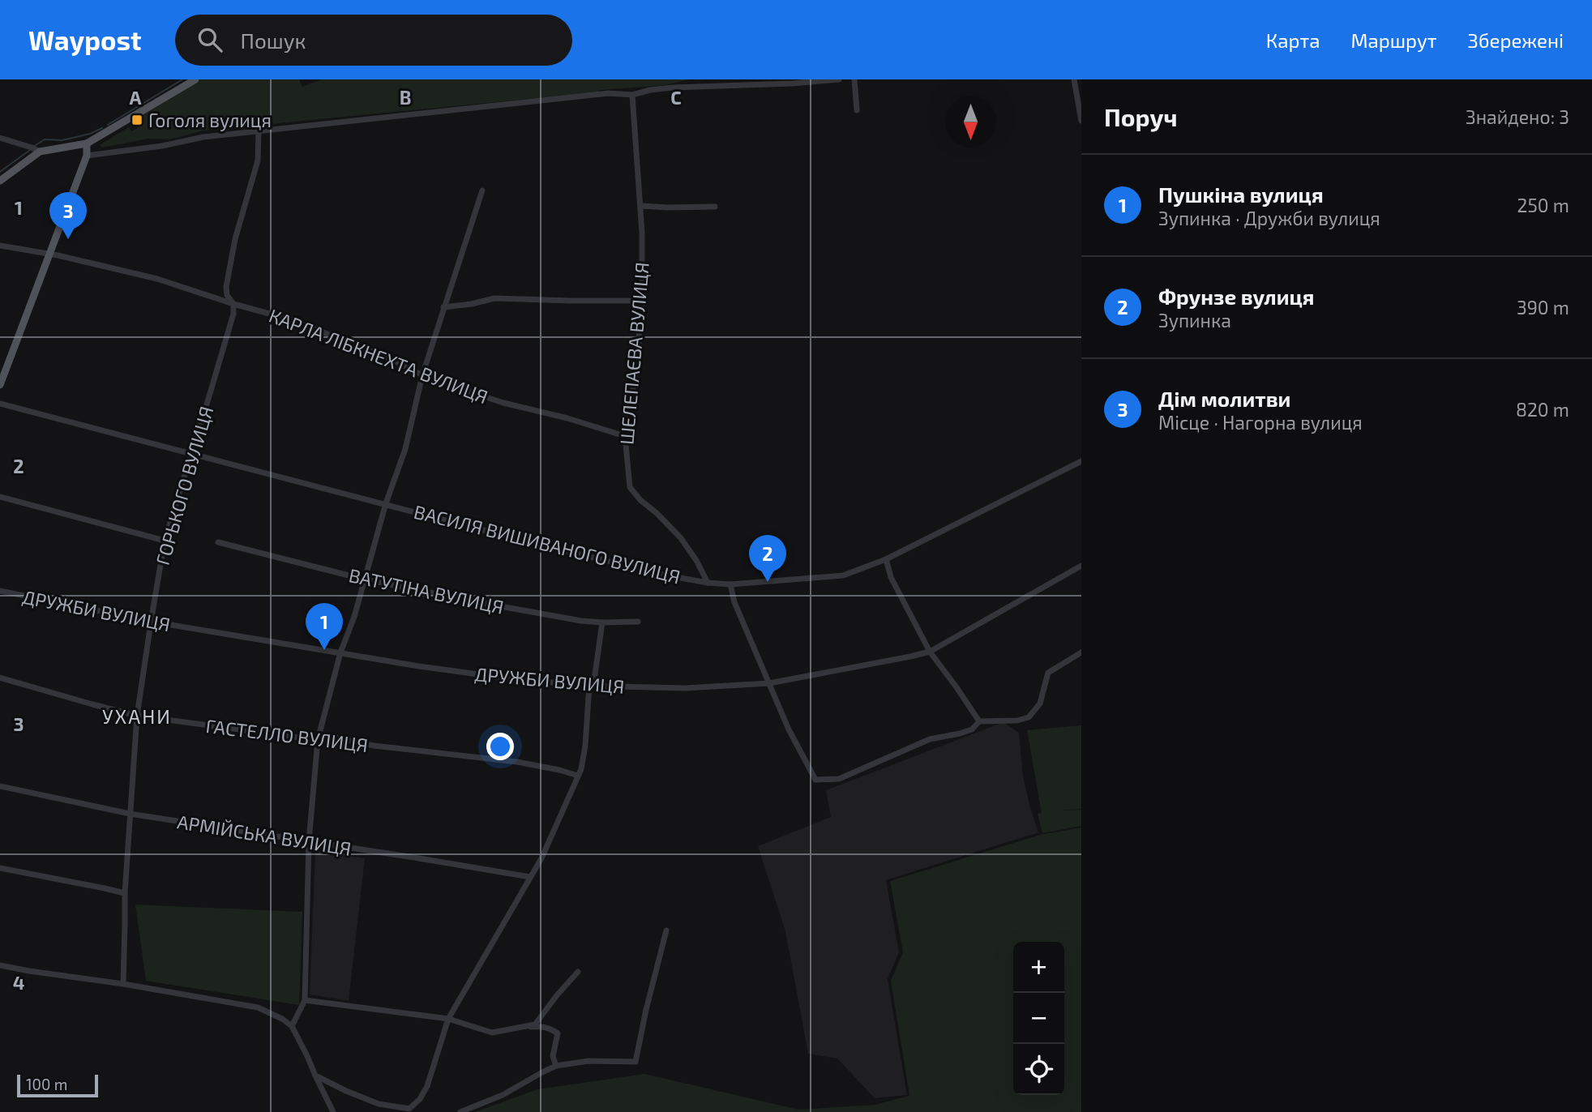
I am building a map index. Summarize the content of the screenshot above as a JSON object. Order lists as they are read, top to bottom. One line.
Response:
{"streets":{"street":["ШЕЛЕПАЄВА ВУЛИЦЯ","КАРЛА ЛІБКНЕХТА ВУЛИЦЯ","ГОРЬКОГО ВУЛИЦЯ","ВАСИЛЯ ВИШИВАНОГО ВУЛИЦЯ","ВАТУТІНА ВУЛИЦЯ","ДРУЖБИ ВУЛИЦЯ","ГАСТЕЛЛО ВУЛИЦЯ","АРМІЙСЬКА ВУЛИЦЯ"]},"crossings":[["ШЕЛЕПАЄВА ВУЛИЦЯ","КАРЛА ЛІБКНЕХТА ВУЛИЦЯ"],["ШЕЛЕПАЄВА ВУЛИЦЯ","ВАСИЛЯ ВИШИВАНОГО ВУЛИЦЯ"],["КАРЛА ЛІБКНЕХТА ВУЛИЦЯ","ГОРЬКОГО ВУЛИЦЯ"],["ГОРЬКОГО ВУЛИЦЯ","ВАСИЛЯ ВИШИВАНОГО ВУЛИЦЯ"],["ГОРЬКОГО ВУЛИЦЯ","ДРУЖБИ ВУЛИЦЯ"],["ГОРЬКОГО ВУЛИЦЯ","ГАСТЕЛЛО ВУЛИЦЯ"],["ГОРЬКОГО ВУЛИЦЯ","АРМІЙСЬКА ВУЛИЦЯ"]],"districts":["УХАНИ"],"places":{"transit":["Гоголя вулиця"]},"scale_bar":"100 m","north":"bottom","page":{"header":"Waypost","search":"Пошук","nav":["Карта","Маршрут","Збережені"],"heading":["Поруч","Знайдено: 3"],"list":[{"mark":"1","name":"Пушкіна вулиця","note":"Зупинка · Дружби вулиця","value":"250 m"},{"mark":"2","name":"Фрунзе вулиця","note":"Зупинка","value":"390 m"},{"mark":"3","name":"Дім молитви","note":"Місце · Нагорна вулиця","value":"820 m"}],"pins":["3","2","1"],"map_buttons":["+","−"],"scale":"100 m"},"grid":{"columns":["A","B","C"],"rows":["1","2","3","4"]}}
